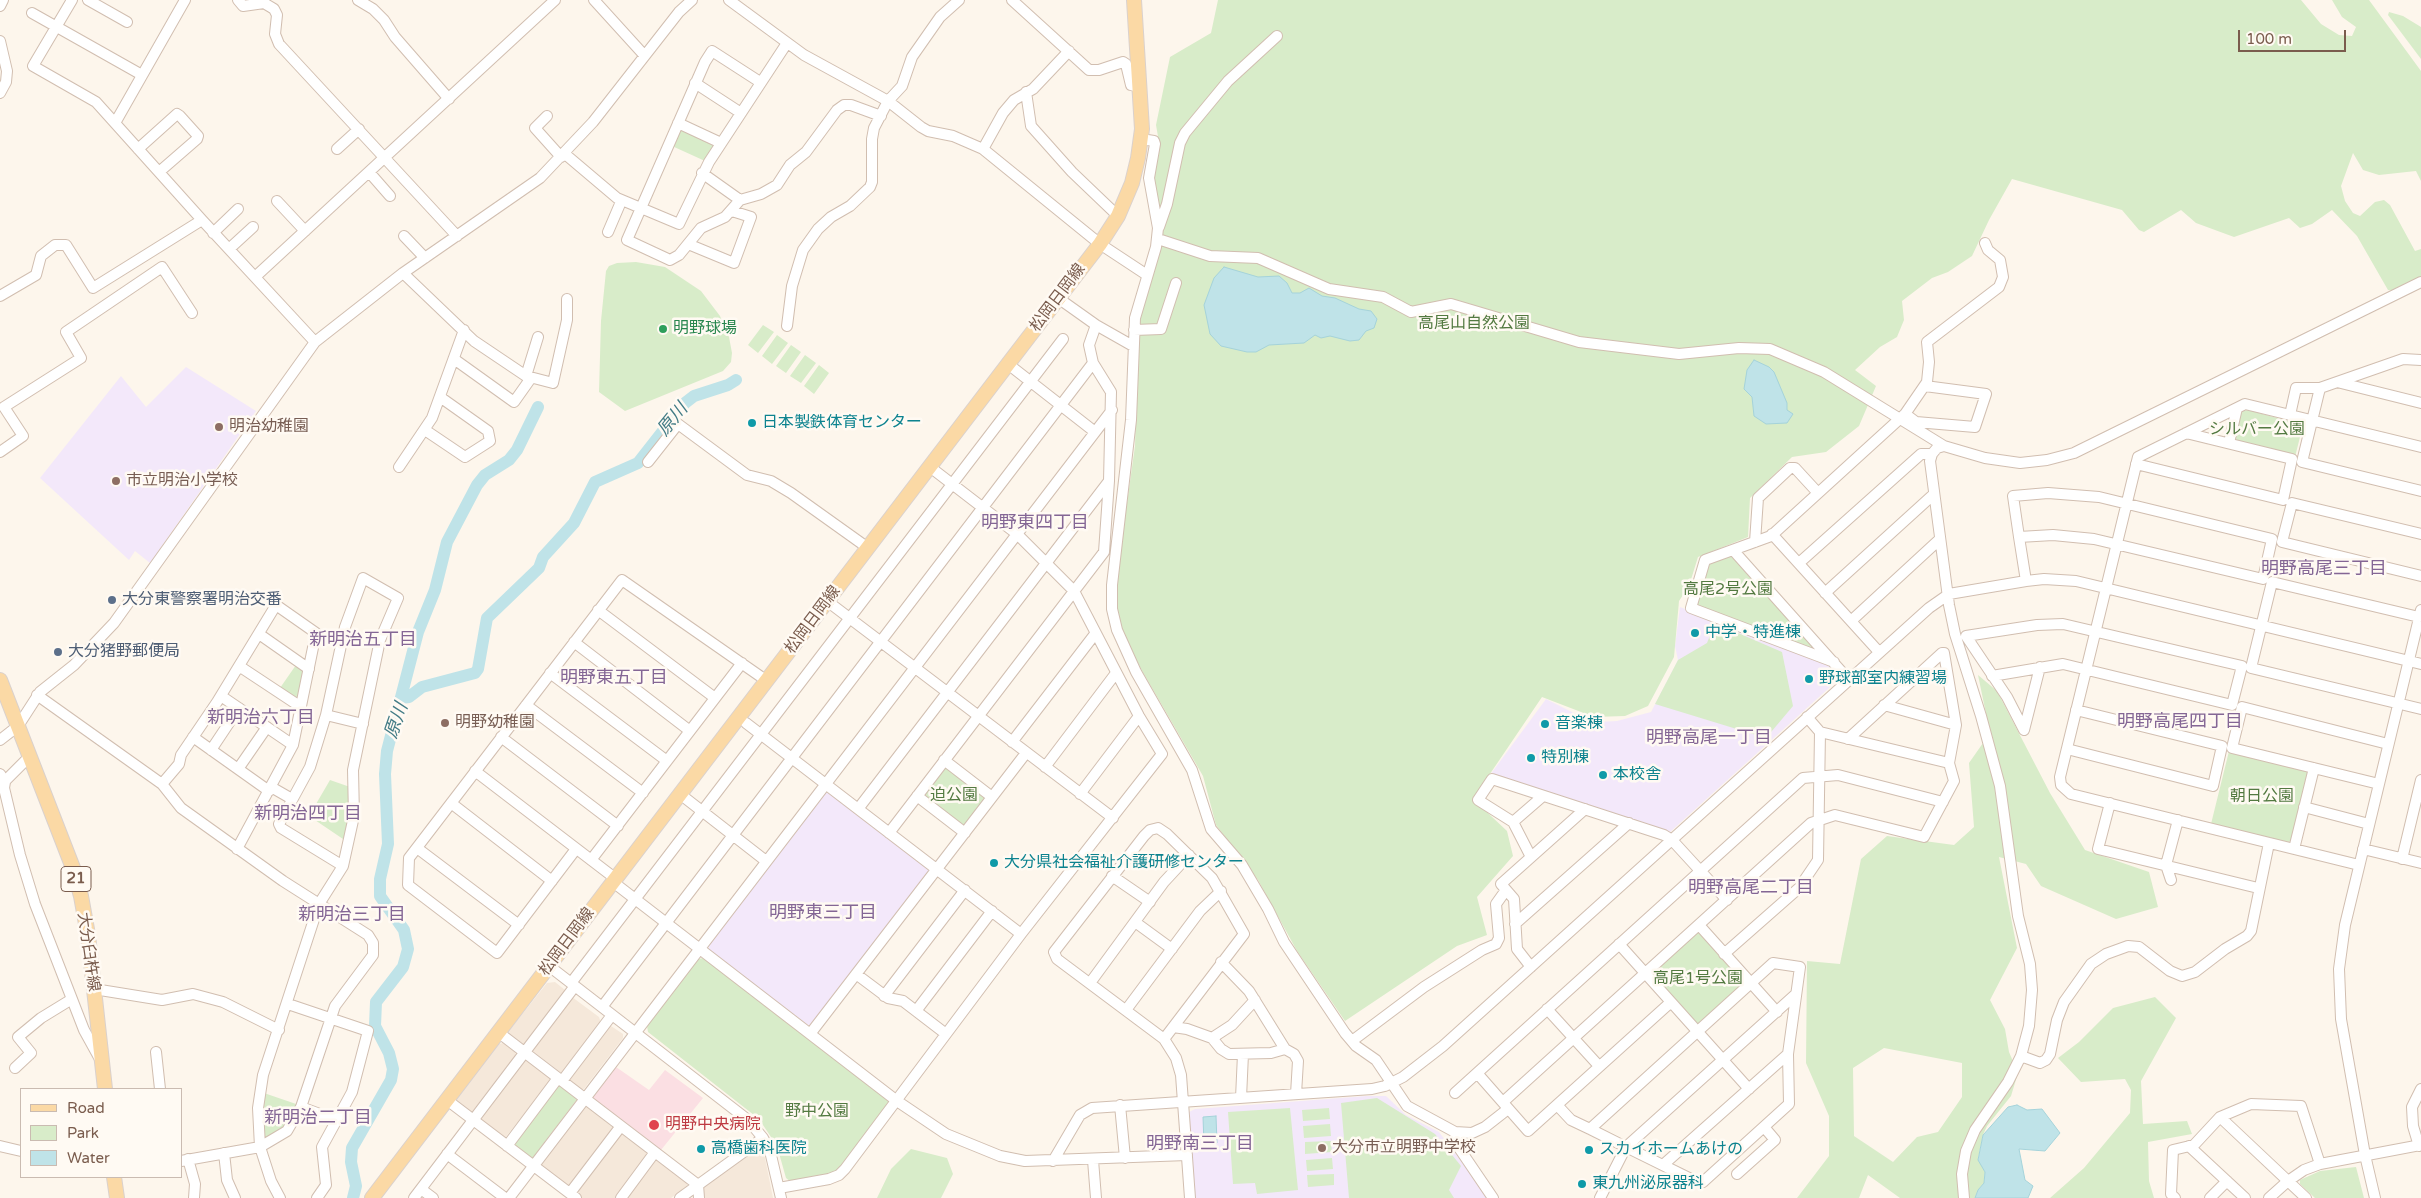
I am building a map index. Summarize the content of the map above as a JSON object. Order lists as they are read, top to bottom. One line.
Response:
{"streets":{"main road":["松岡日岡線","21","大分臼杵線"]},"districts":["明野東四丁目","明野高尾三丁目","新明治五丁目","明野東五丁目","新明治六丁目","明野高尾四丁目","明野高尾一丁目","新明治四丁目","明野高尾二丁目","明野東三丁目","新明治三丁目","新明治二丁目","明野南三丁目"],"water":["原川"],"parks":["高尾山自然公園","シルバー公園","高尾2号公園","迫公園","朝日公園","高尾1号公園","野中公園"],"places":["明野球場","日本製鉄体育センター","明治幼稚園","市立明治小学校","大分東警察署明治交番","中学・特進棟","大分猪野郵便局","野球部室内練習場","明野幼稚園","音楽棟","特別棟","本校舎","大分県社会福祉介護研修センター","明野中央病院","大分市立明野中学校","高橋歯科医院","スカイホームあけの","東九州泌尿器科"],"legend":["Road","Park","Water"],"scale_bar":"100 m"}
